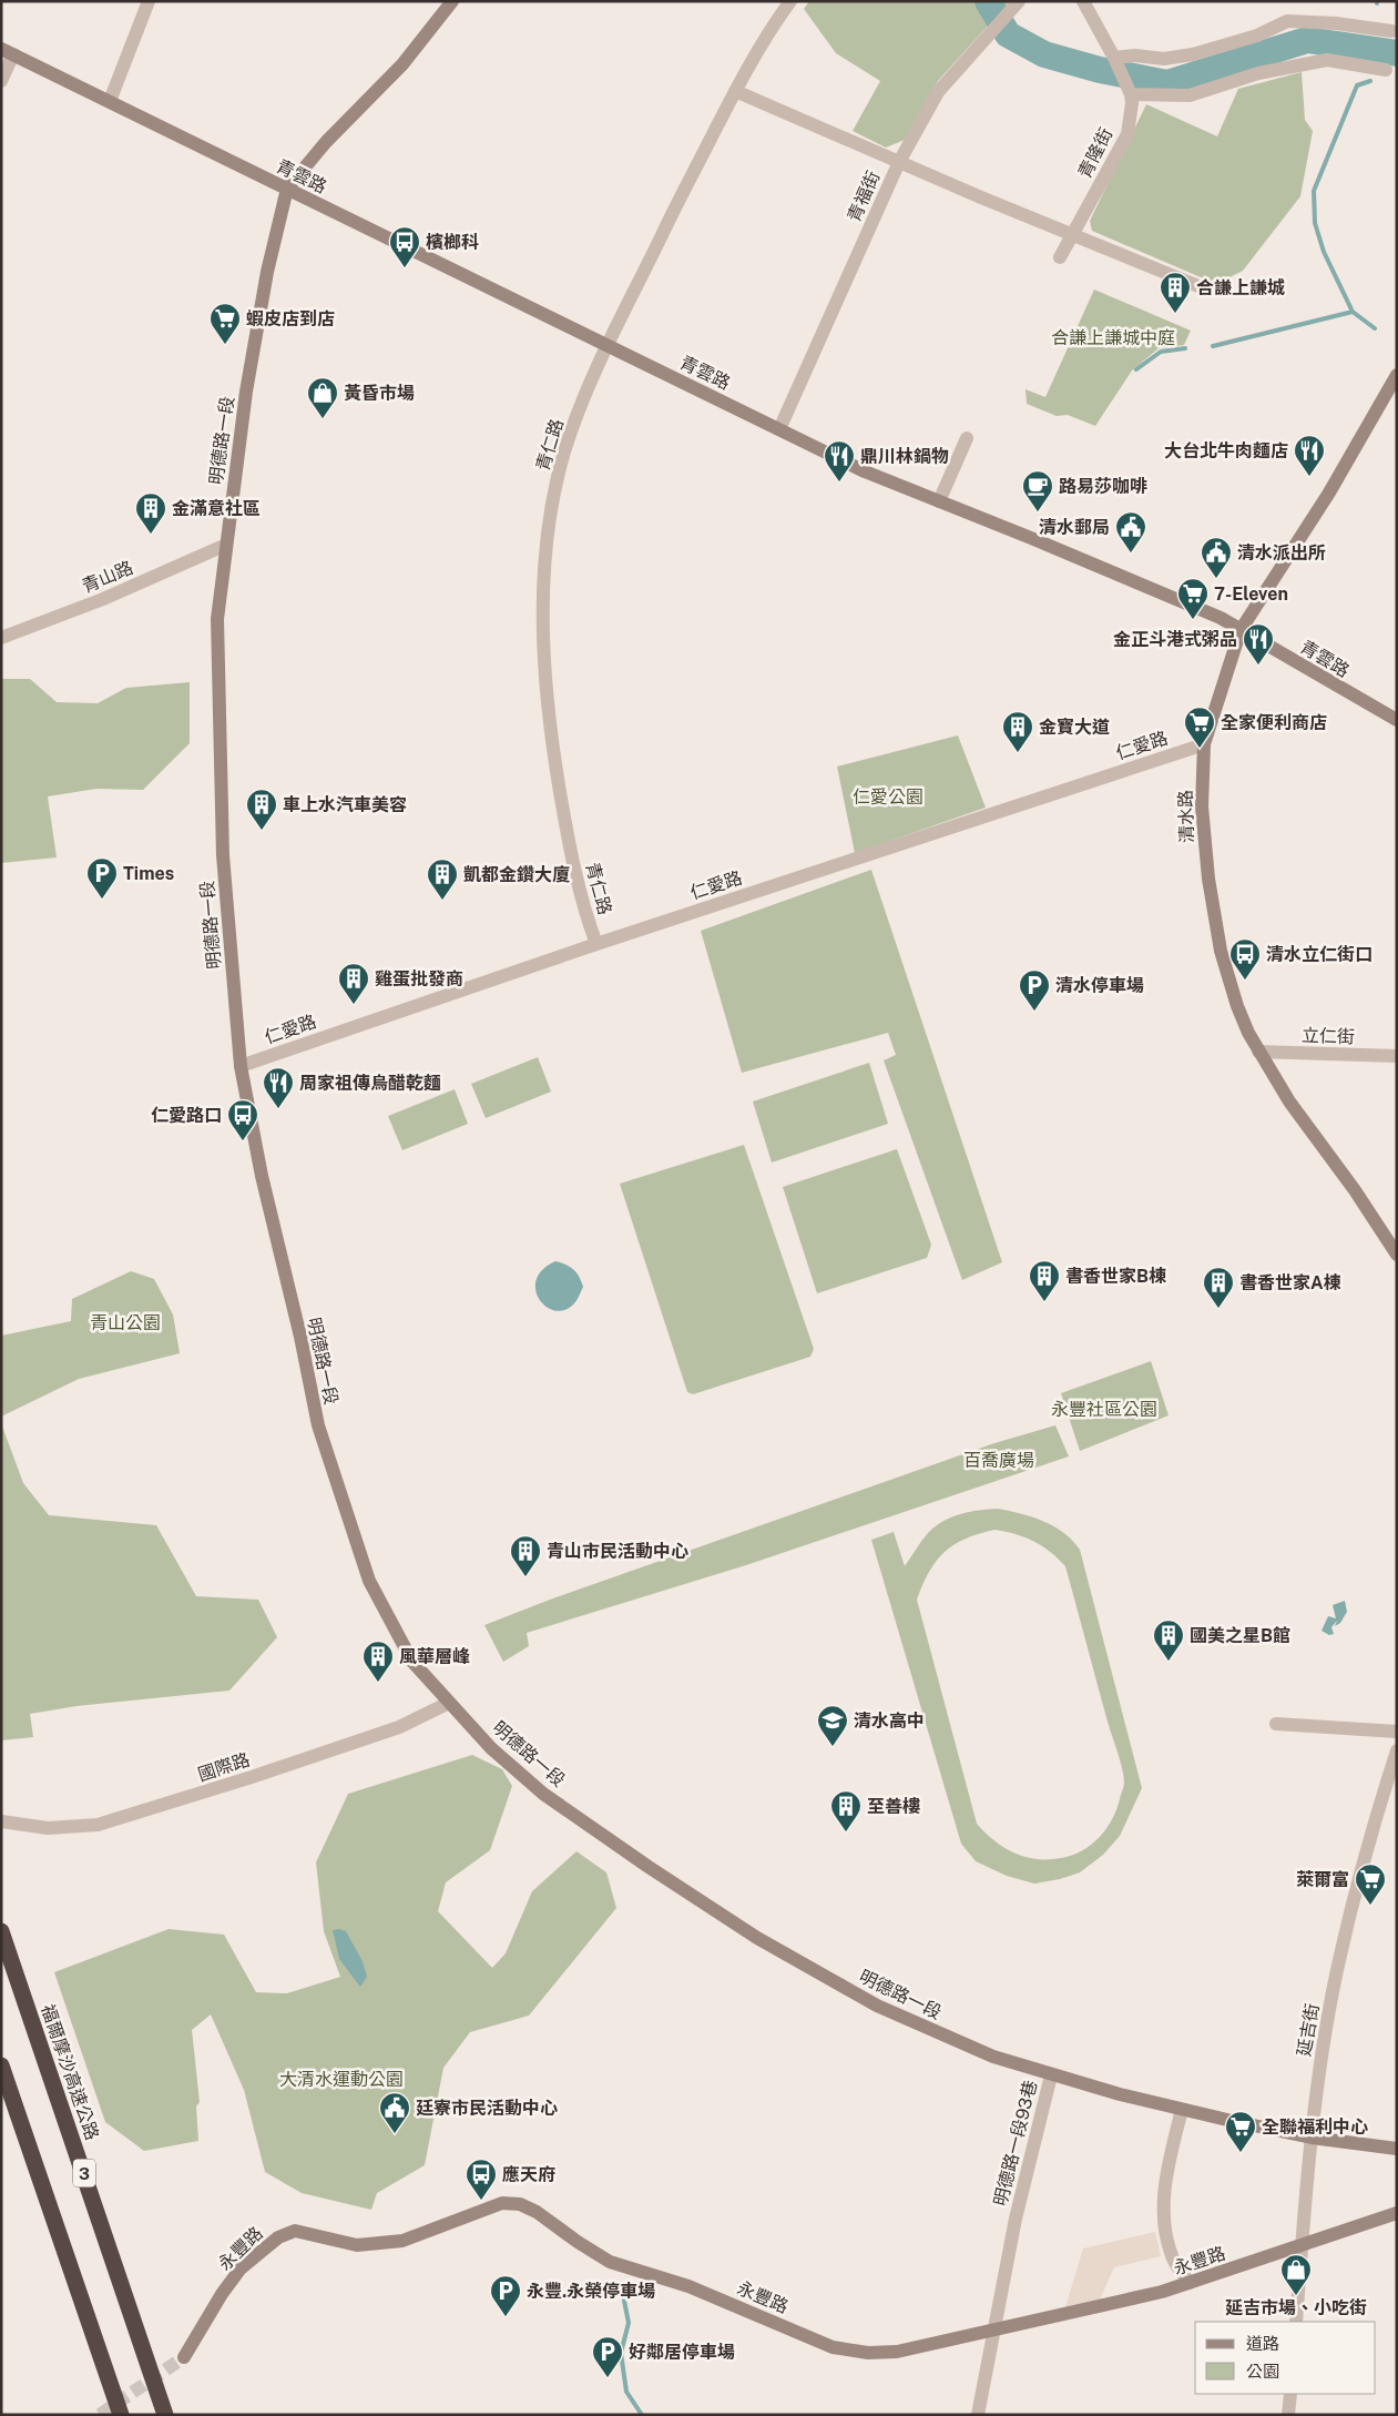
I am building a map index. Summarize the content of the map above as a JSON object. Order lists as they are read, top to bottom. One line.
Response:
{"streets":{"highway":["福爾摩沙高速公路","3"],"street":["青隆街","青雲路","青福街","明德路一段","青仁路","青山路","仁愛路","清水路","立仁街","國際路","延吉街","明德路一段93巷","永豐路"]},"crossings":[["青雲路","青福街"],["青雲路","明德路一段"],["青雲路","青仁路"],["青雲路","清水路"],["明德路一段","青山路"],["明德路一段","仁愛路"],["明德路一段","國際路"],["明德路一段","延吉街"],["明德路一段","明德路一段93巷"],["青仁路","仁愛路"],["仁愛路","清水路"],["清水路","立仁街"],["延吉街","永豐路"],["明德路一段93巷","永豐路"]],"parks":["合謙上謙城中庭","仁愛公園","青山公園","永豐社區公園","百喬廣場","大清水運動公園"],"places":{"bus stop":["檳榔科","清水立仁街口","仁愛路口","應天府"],"building":["合謙上謙城","金滿意社區","金寶大道","車上水汽車美容","凱都金鑽大廈","雞蛋批發商","書香世家B棟","書香世家A棟","青山市民活動中心","國美之星B館","風華層峰","至善樓"],"supermarket":["蝦皮店到店","7-Eleven","全家便利商店","萊爾富","全聯福利中心"],"shop":["黃昏市場","延吉市場、小吃街"],"restaurant":["大台北牛肉麵店","鼎川林鍋物","金正斗港式粥品","周家祖傳烏醋乾麵"],"cafe":["路易莎咖啡"],"public building":["清水郵局","清水派出所","廷寮市民活動中心"],"parking":["Times","清水停車場","永豐.永榮停車場","好鄰居停車場"],"school or university":["清水高中"]},"legend":["道路","公園"]}
